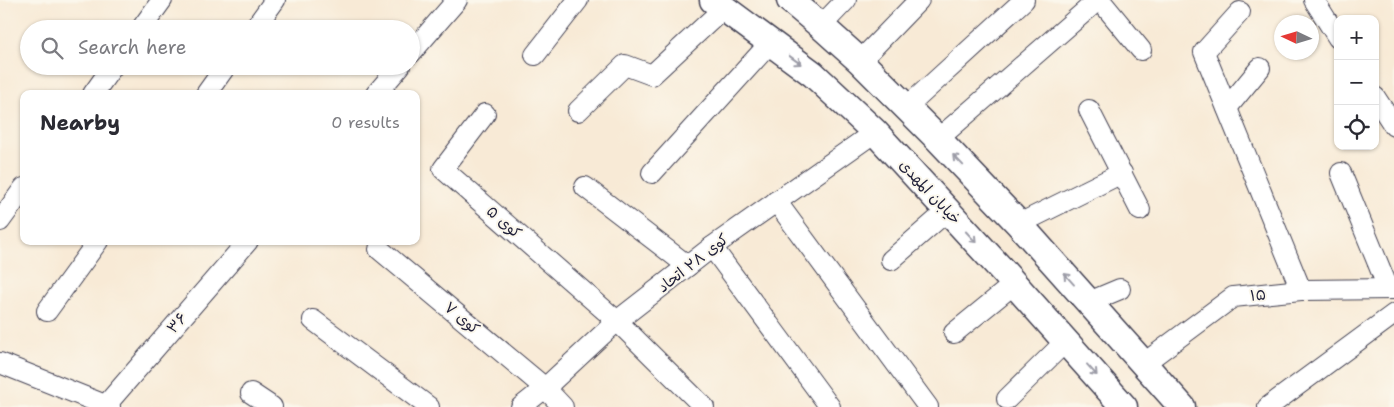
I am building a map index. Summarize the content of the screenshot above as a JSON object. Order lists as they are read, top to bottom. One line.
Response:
{"streets":{"street":["خیابان المهدی","کوی ۵","کوی ۲۸ اتحاد","۱۵","کوی ۷","۳۶"]},"crossings":[["خیابان المهدی","کوی ۲۸ اتحاد"],["کوی ۵","کوی ۲۸ اتحاد"],["کوی ۲۸ اتحاد","کوی ۷"]],"north":"left","page":{"map_buttons":["+","−"],"search":"Search here","heading":["Nearby","0 results"]}}
